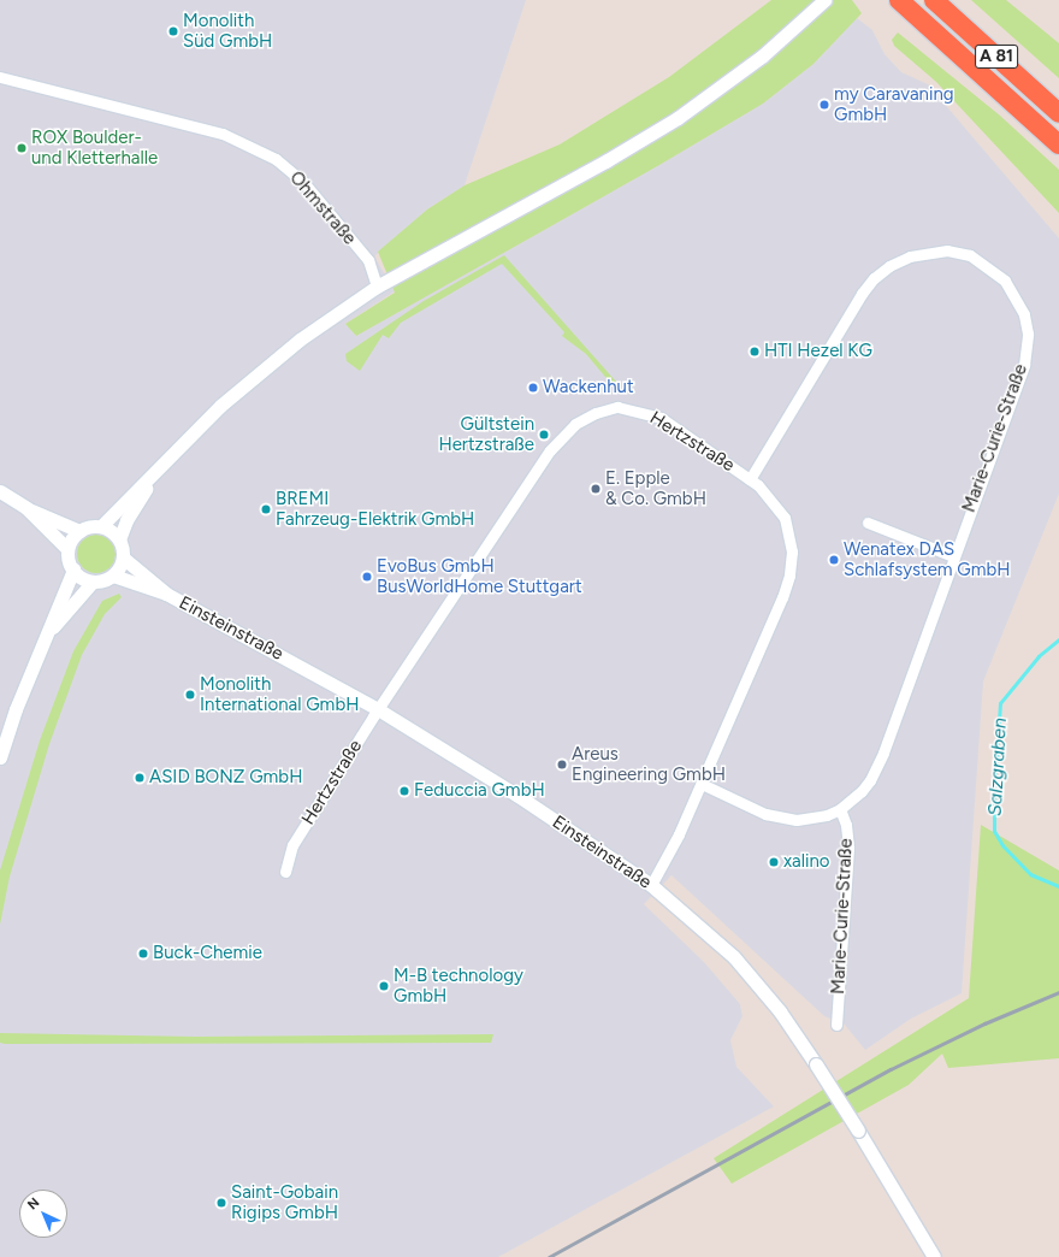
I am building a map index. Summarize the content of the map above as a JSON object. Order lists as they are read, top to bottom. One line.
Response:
{"streets":{"highway":["A 81"],"street":["Ohmstraße","Marie-Curie-Straße","Hertzstraße","Einsteinstraße"]},"crossings":[["Marie-Curie-Straße","Hertzstraße"],["Hertzstraße","Einsteinstraße"]],"water":["Salzgraben"],"places":["Monolith Süd GmbH","my Caravaning GmbH","ROX Boulder- und Kletterhalle","HTI Hezel KG","Wackenhut","Gültstein Hertzstraße","E. Epple & Co. GmbH","BREMI Fahrzeug-Elektrik GmbH","Wenatex DAS Schlafsystem GmbH","EvoBus GmbH BusWorldHome Stuttgart","Monolith International GmbH","Areus Engineering GmbH","ASID BONZ GmbH","Feduccia GmbH","xalino","Buck-Chemie","M-B technology GmbH","Saint-Gobain Rigips GmbH"],"north":"top left"}
